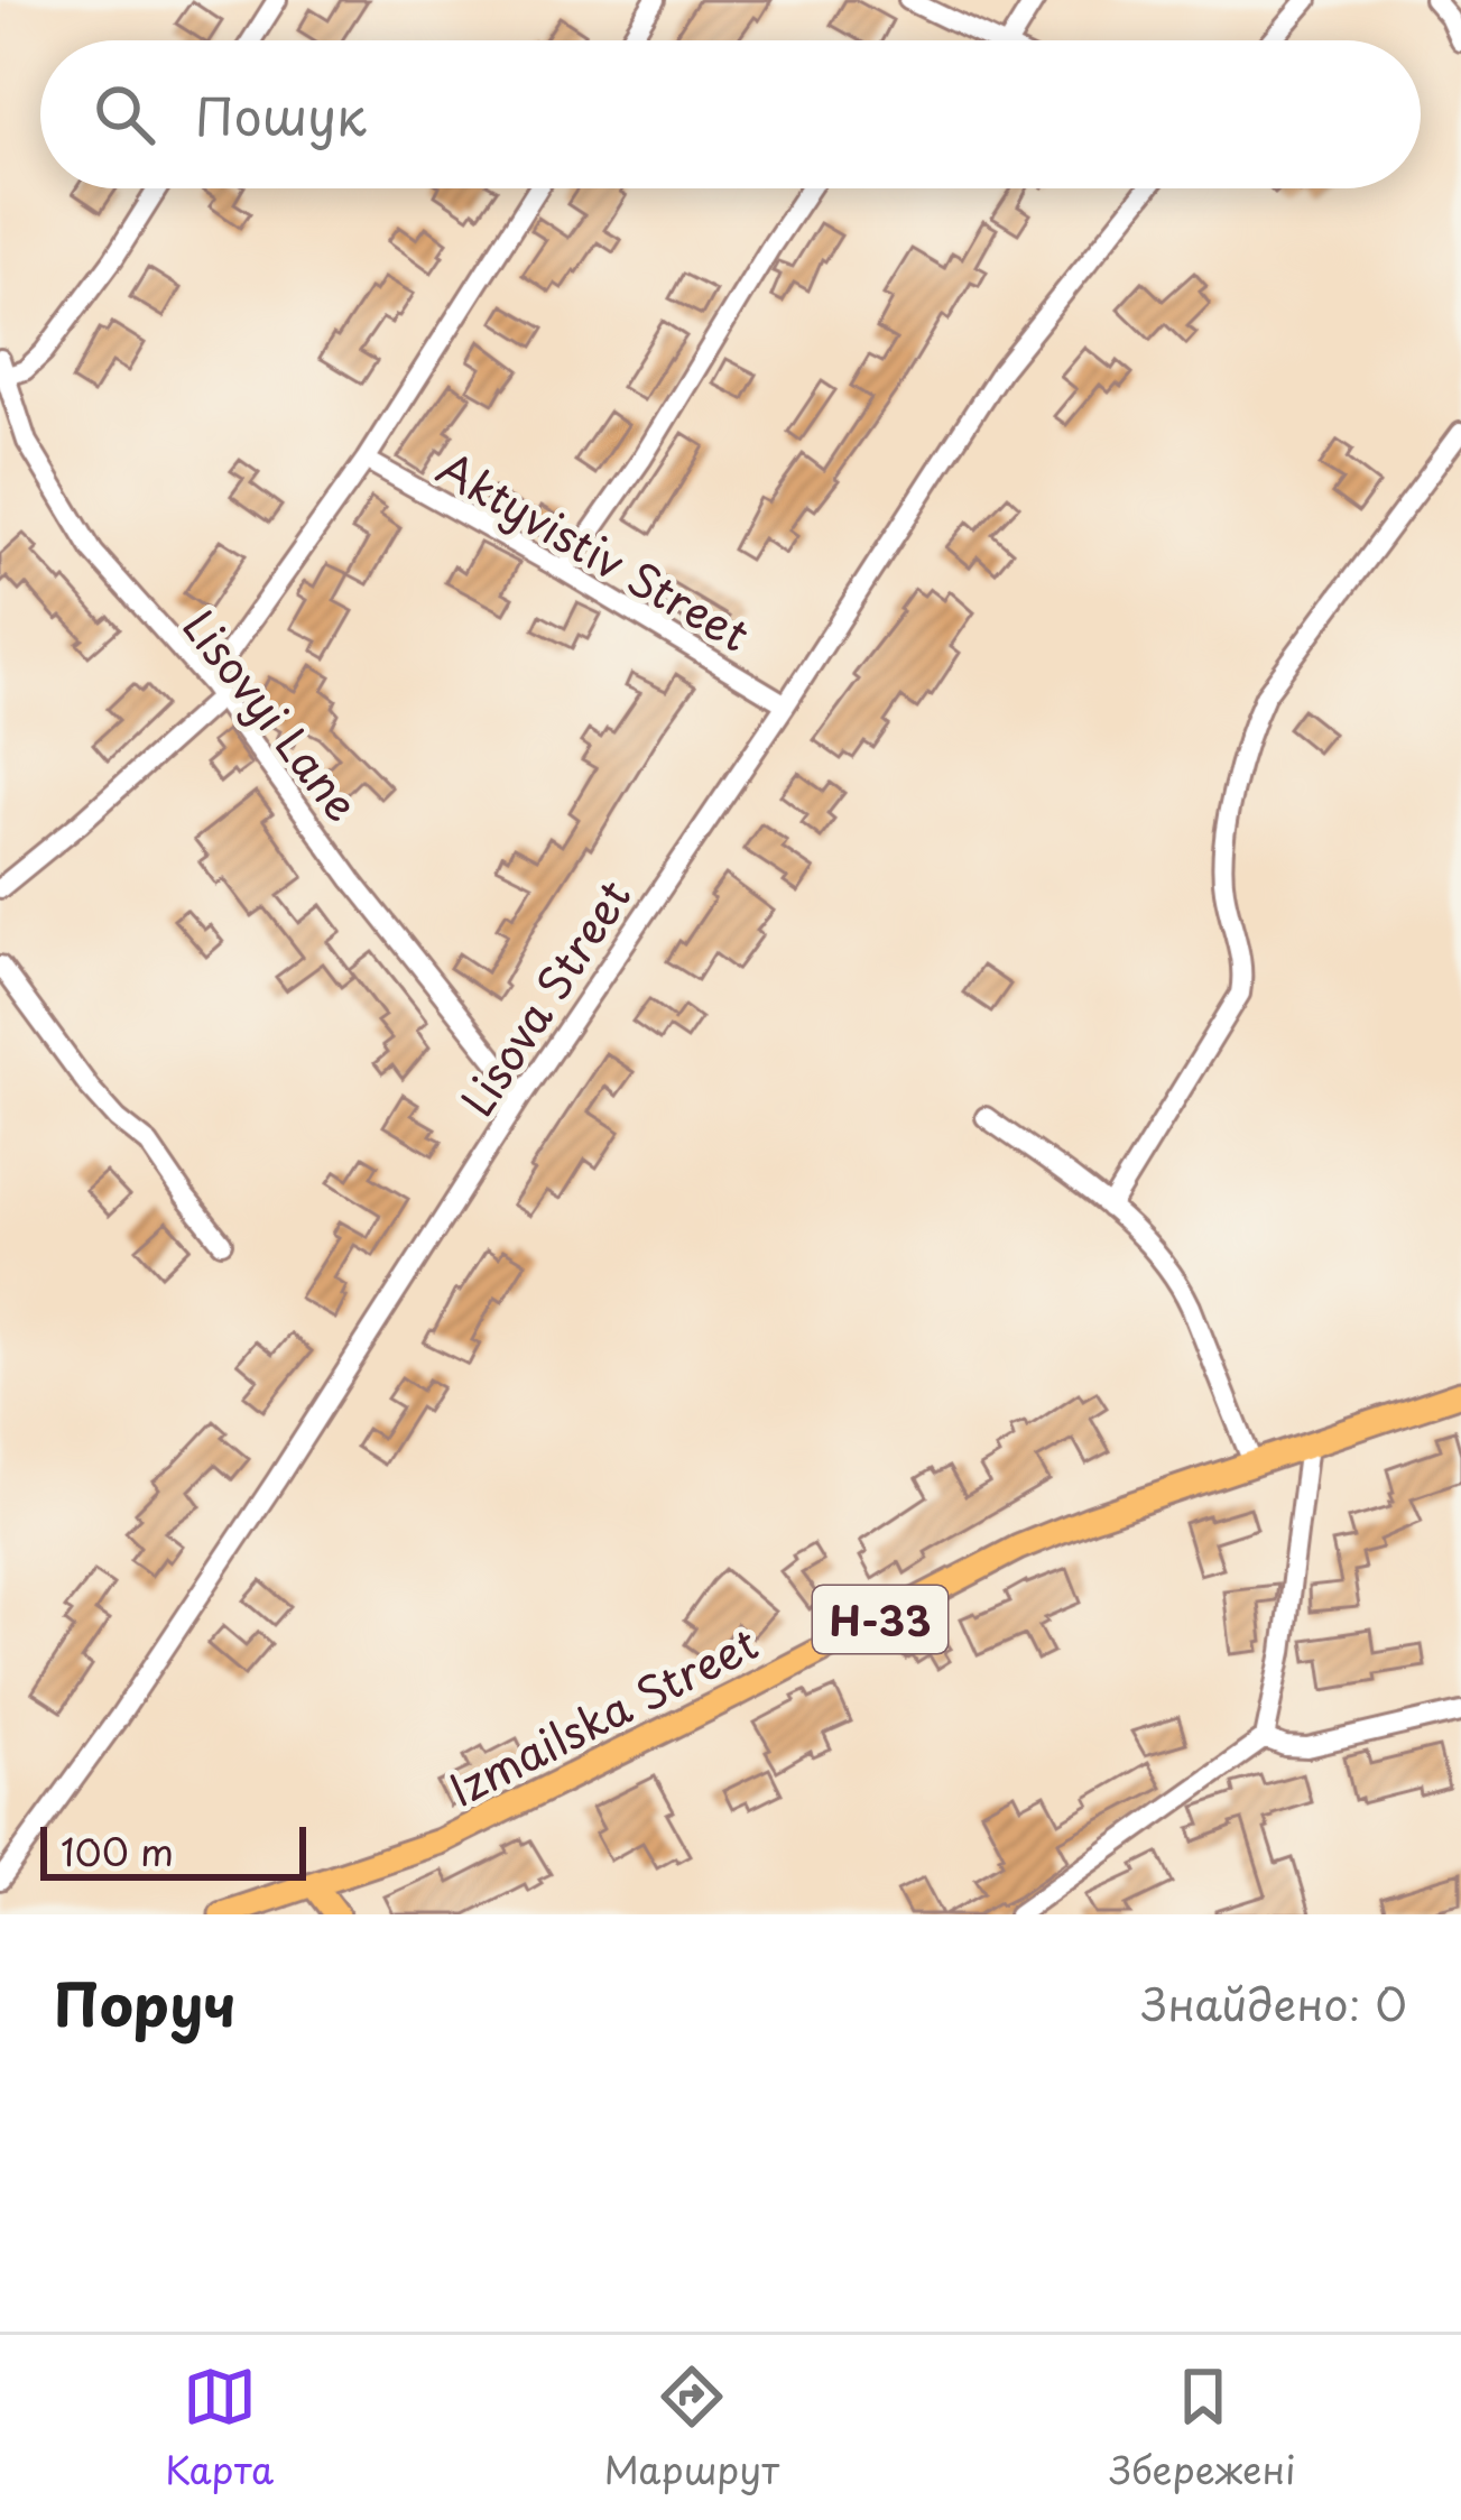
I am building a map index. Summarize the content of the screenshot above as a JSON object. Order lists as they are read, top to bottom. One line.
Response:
{"streets":{"main road":["Н-33","Izmailska Street"],"street":["Aktyvistiv Street","Lisovyi Lane","Lisova Street"]},"crossings":[["Aktyvistiv Street","Lisovyi Lane"],["Aktyvistiv Street","Lisova Street"],["Lisovyi Lane","Lisova Street"]],"scale_bar":"100 m","page":{"search":"Пошук","scale":"100 m","heading":["Поруч","Знайдено: 0"],"nav":["Карта","Маршрут","Збережені"]}}
